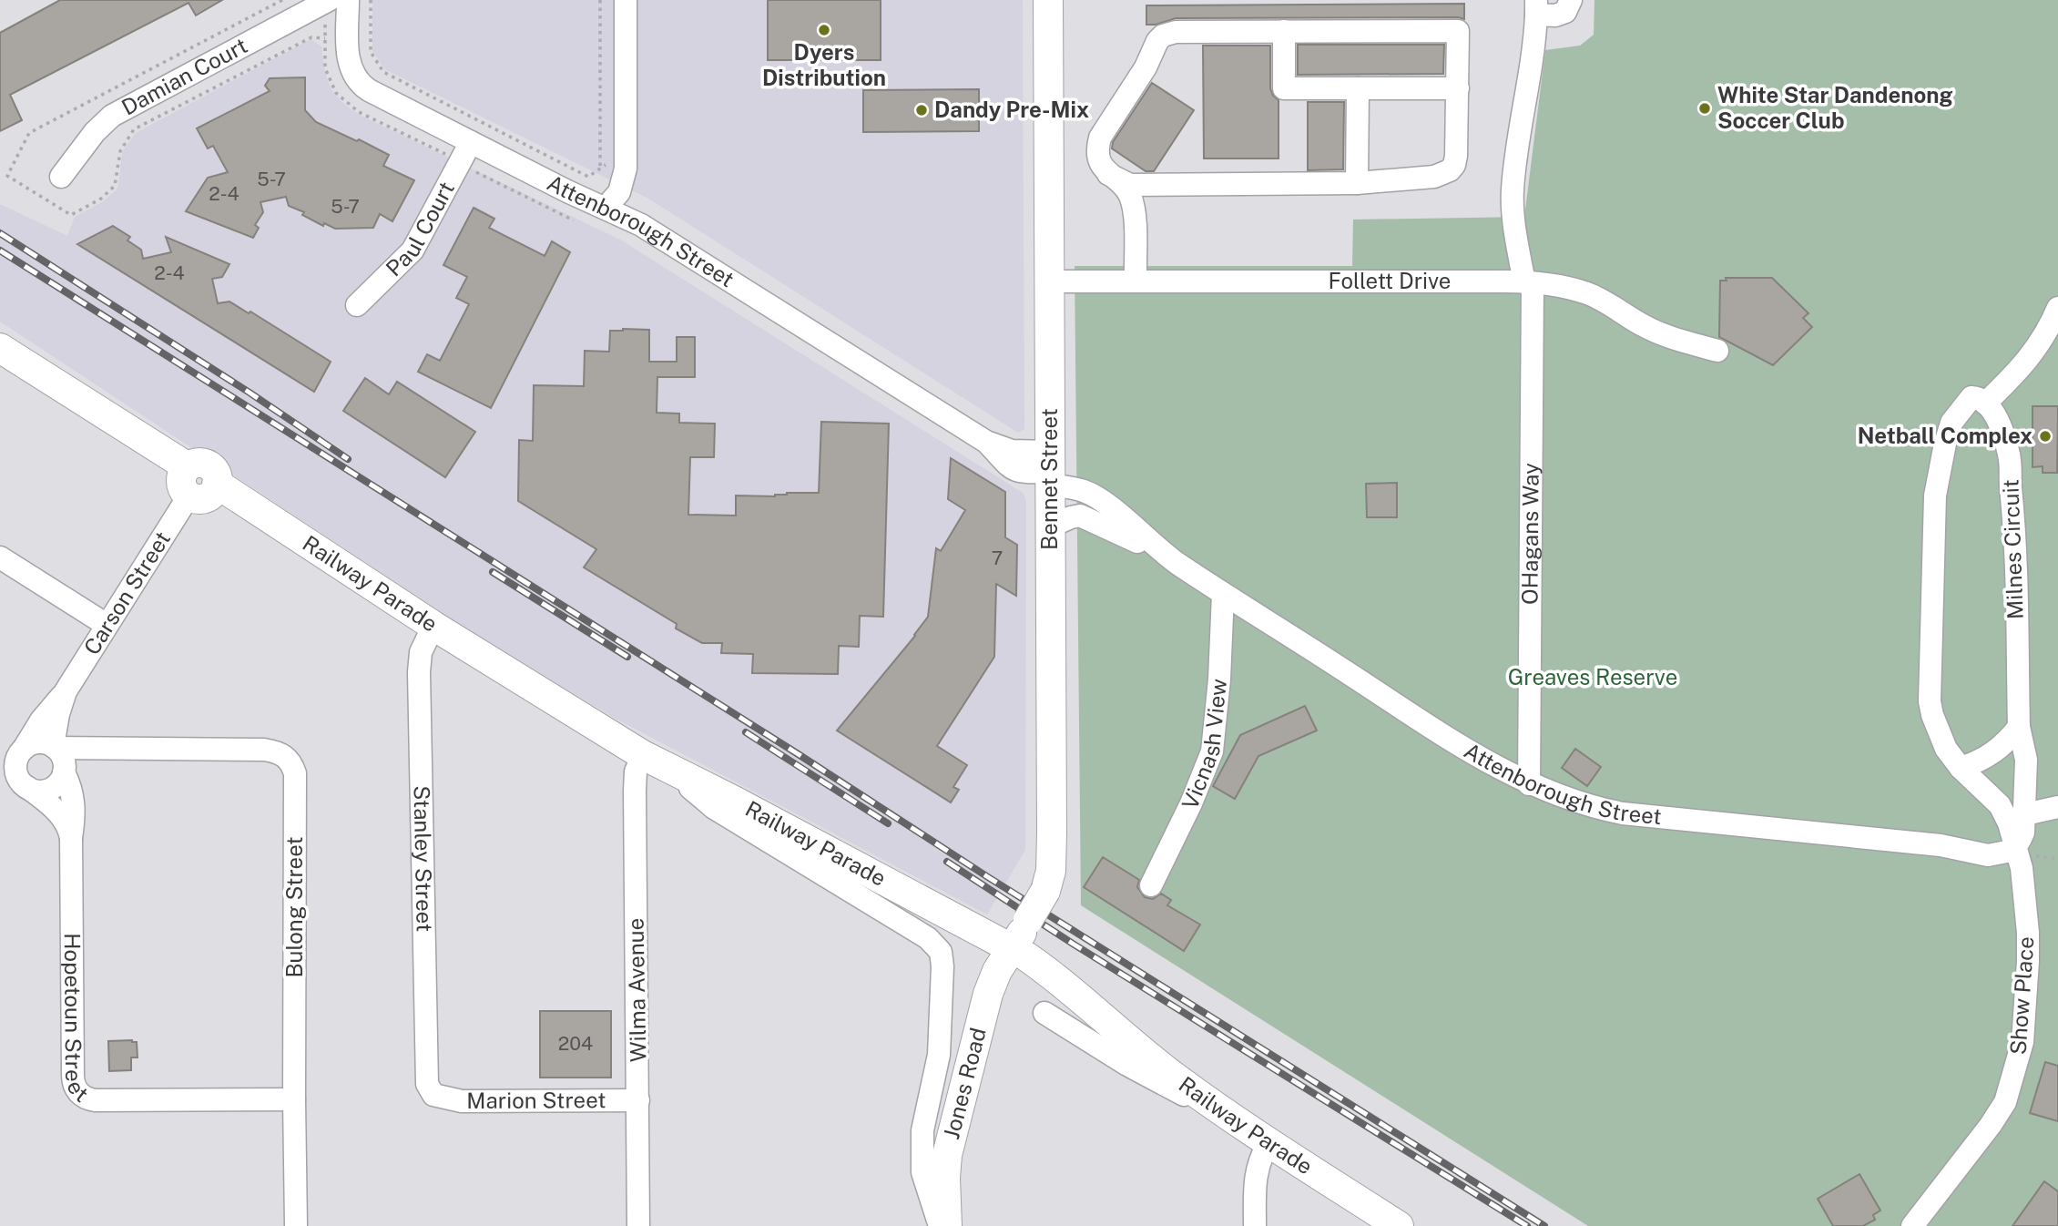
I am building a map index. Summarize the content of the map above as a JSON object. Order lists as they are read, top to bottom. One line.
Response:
{"streets":{"main road":["Bennet Street","Railway Parade","Jones Road"],"street":["Damian Court","Paul Court","Attenborough Street","Follett Drive","OHagans Way","Milnes Circuit","Carson Street","Vicnash View","Stanley Street","Bulong Street","Wilma Avenue","Show Place","Hopetoun Street","Marion Street"]},"crossings":[["Paul Court","Attenborough Street"],["Attenborough Street","Bennet Street"],["Attenborough Street","OHagans Way"],["Attenborough Street","Milnes Circuit"],["Attenborough Street","Vicnash View"],["Attenborough Street","Show Place"],["Follett Drive","Bennet Street"],["Follett Drive","OHagans Way"],["Bennet Street","Railway Parade"],["Bennet Street","Jones Road"],["Milnes Circuit","Show Place"],["Railway Parade","Carson Street"],["Railway Parade","Stanley Street"],["Railway Parade","Wilma Avenue"],["Railway Parade","Jones Road"],["Carson Street","Bulong Street"],["Carson Street","Hopetoun Street"],["Stanley Street","Marion Street"],["Bulong Street","Hopetoun Street"],["Wilma Avenue","Marion Street"]],"parks":["Greaves Reserve"],"places":["Dyers Distribution","White Star Dandenong Soccer Club","Dandy Pre-Mix","Netball Complex"],"house_numbers":["5-7","2-4","5-7","2-4","7","204"]}
